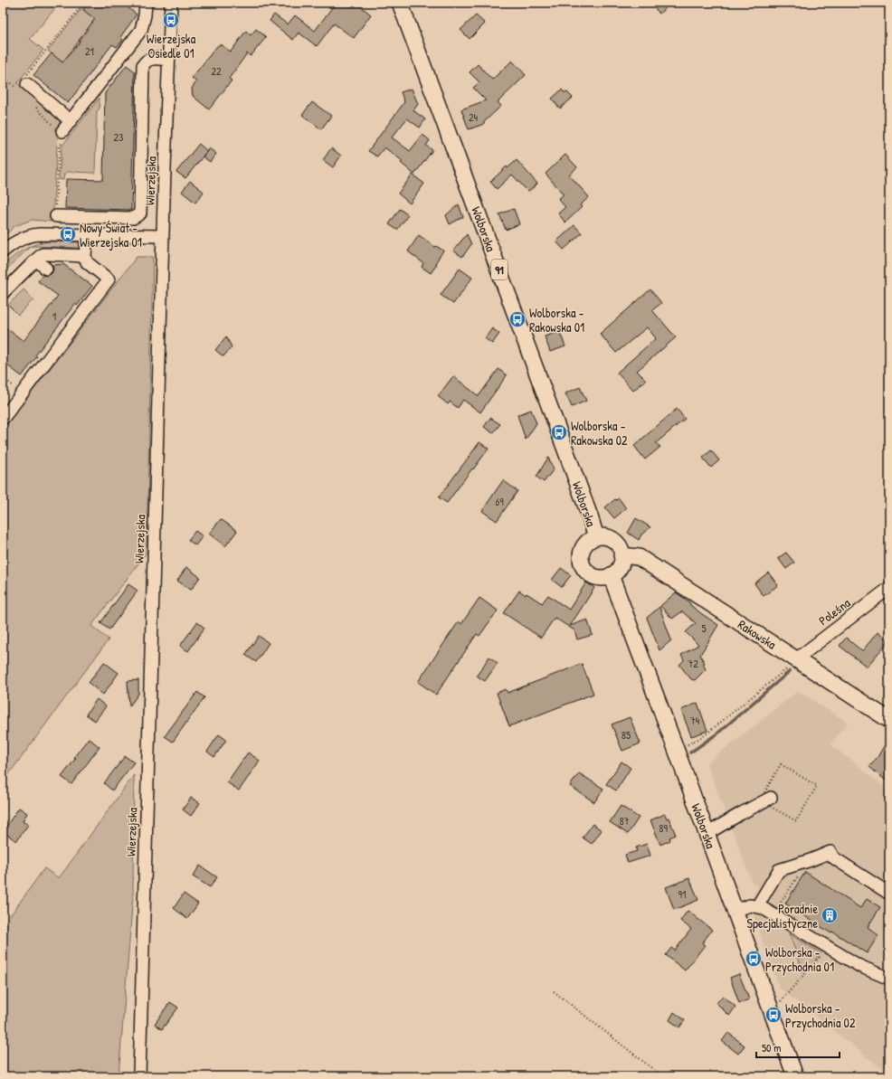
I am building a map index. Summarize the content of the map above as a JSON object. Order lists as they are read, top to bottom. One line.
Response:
{"streets":{"main road":["Wolborska","91","Rakowska"],"street":["Wierzejska","Poleśna"]},"crossings":[["Wolborska","Rakowska"],["Poleśna","Rakowska"]],"places":{"bus stop":["Wierzejska Osiedle 01","Nowy Świat - Wierzejska 01","Wolborska - Rakowska 01","Wolborska - Rakowska 02","Wolborska - Przychodnia 01","Wolborska - Przychodnia 02"],"building":["Poradnie Specjalistyczne"]},"house_numbers":["21","22","24","23","1","69","5","72","74","85","87","89","91"],"scale_bar":"50 m"}
